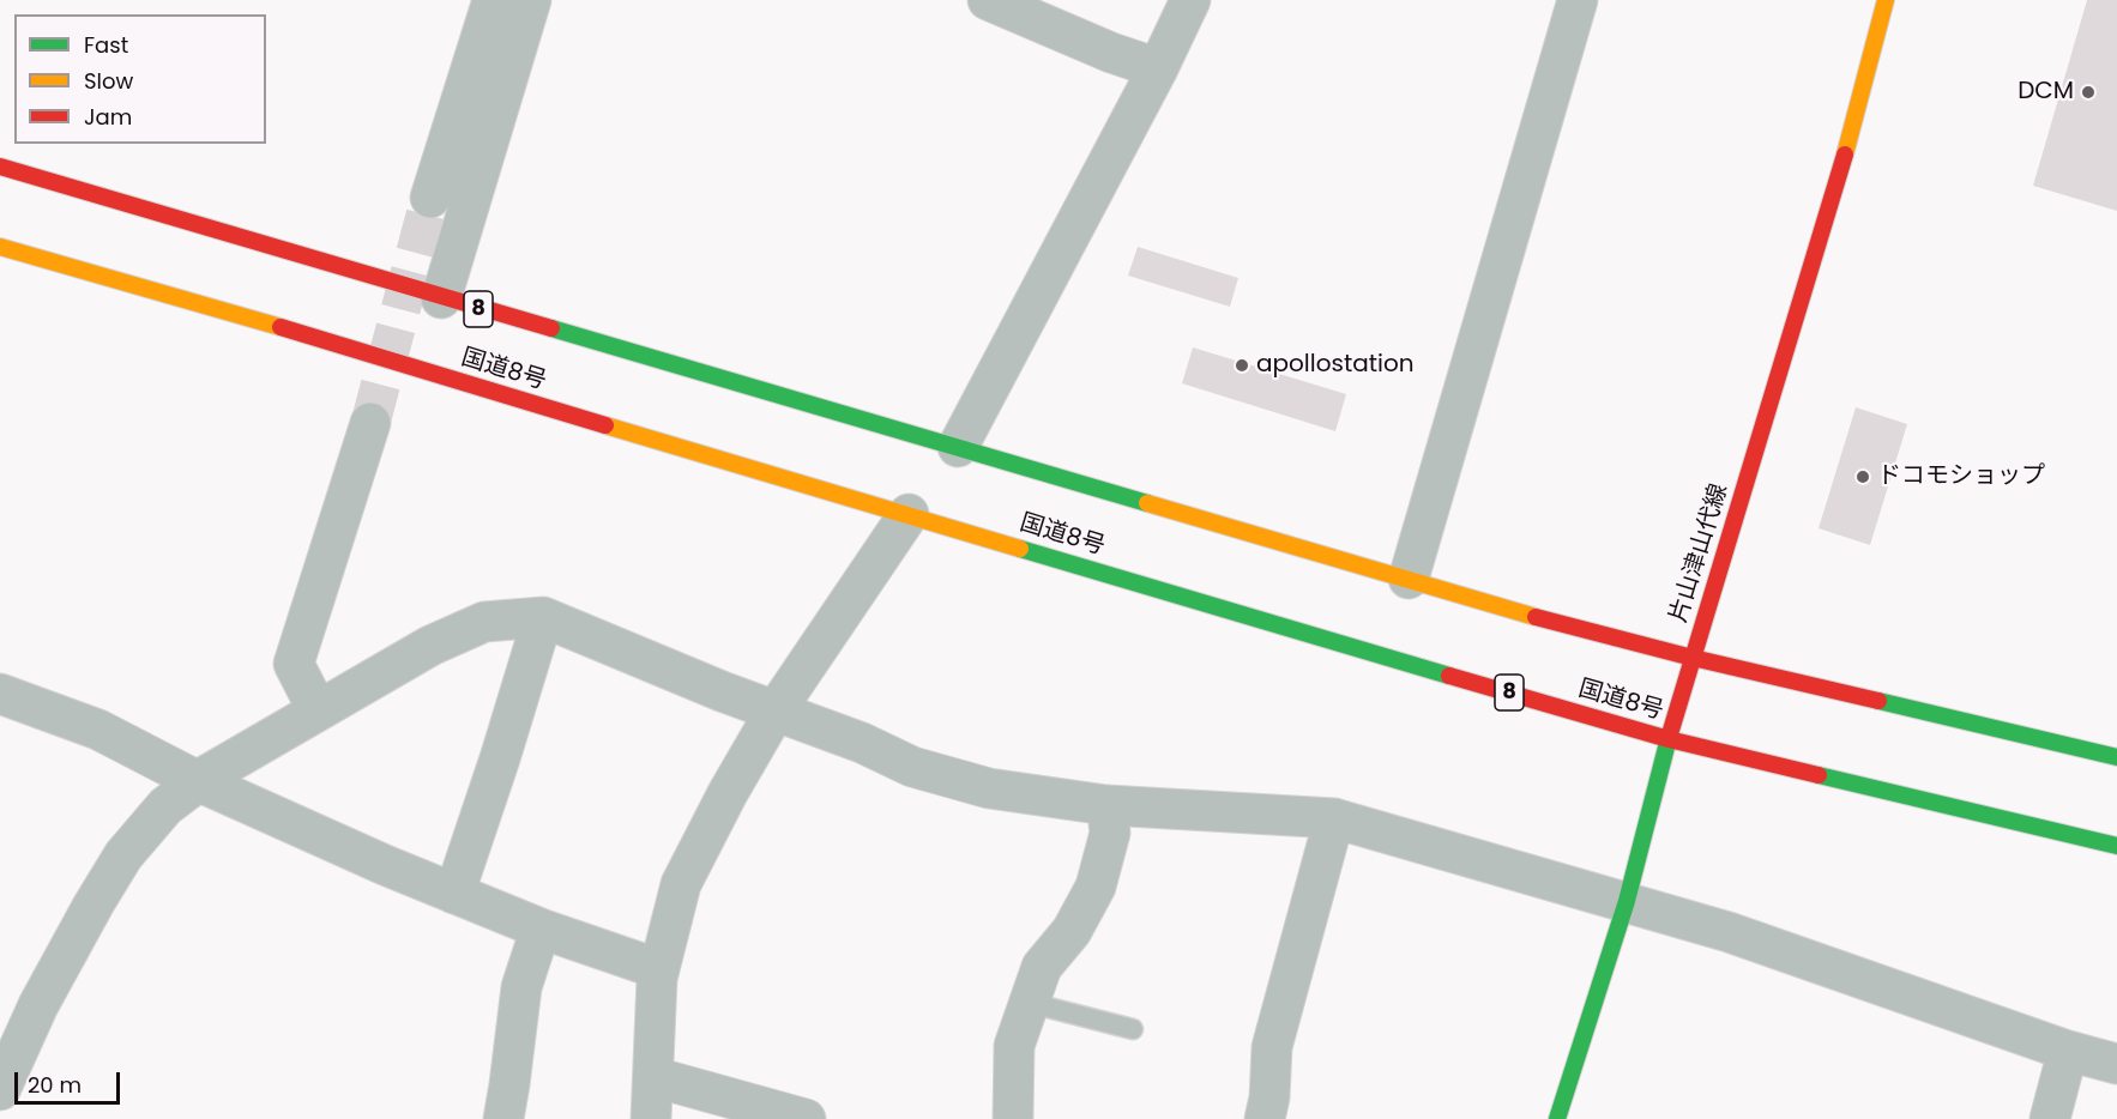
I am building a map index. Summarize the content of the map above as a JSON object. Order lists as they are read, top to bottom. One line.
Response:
{"streets":{"main road":["8","国道8号","片山津山代線"]},"crossings":[["8","片山津山代線"],["国道8号","片山津山代線"]],"places":["DCM","apollostation","ドコモショップ"],"legend":["Fast","Slow","Jam"],"scale_bar":"20 m"}
